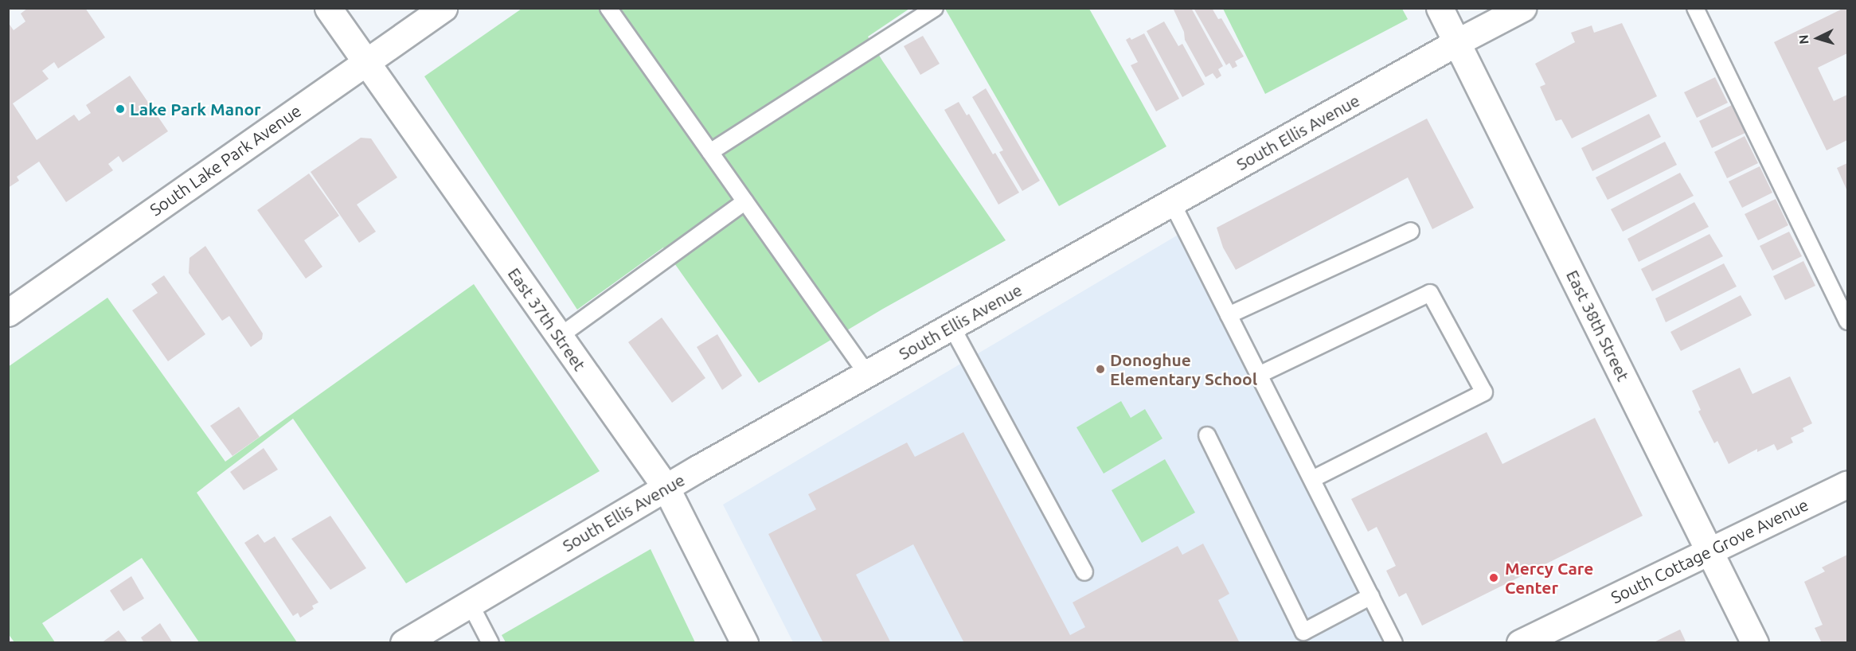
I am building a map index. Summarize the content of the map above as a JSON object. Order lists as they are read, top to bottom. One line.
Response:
{"streets":{"street":["South Ellis Avenue","South Lake Park Avenue","East 37th Street","East 38th Street","South Cottage Grove Avenue"]},"crossings":[["South Ellis Avenue","East 37th Street"],["South Ellis Avenue","East 38th Street"],["South Lake Park Avenue","East 37th Street"],["East 38th Street","South Cottage Grove Avenue"]],"places":["Lake Park Manor","Donoghue Elementary School","Mercy Care Center"],"north":"left"}
